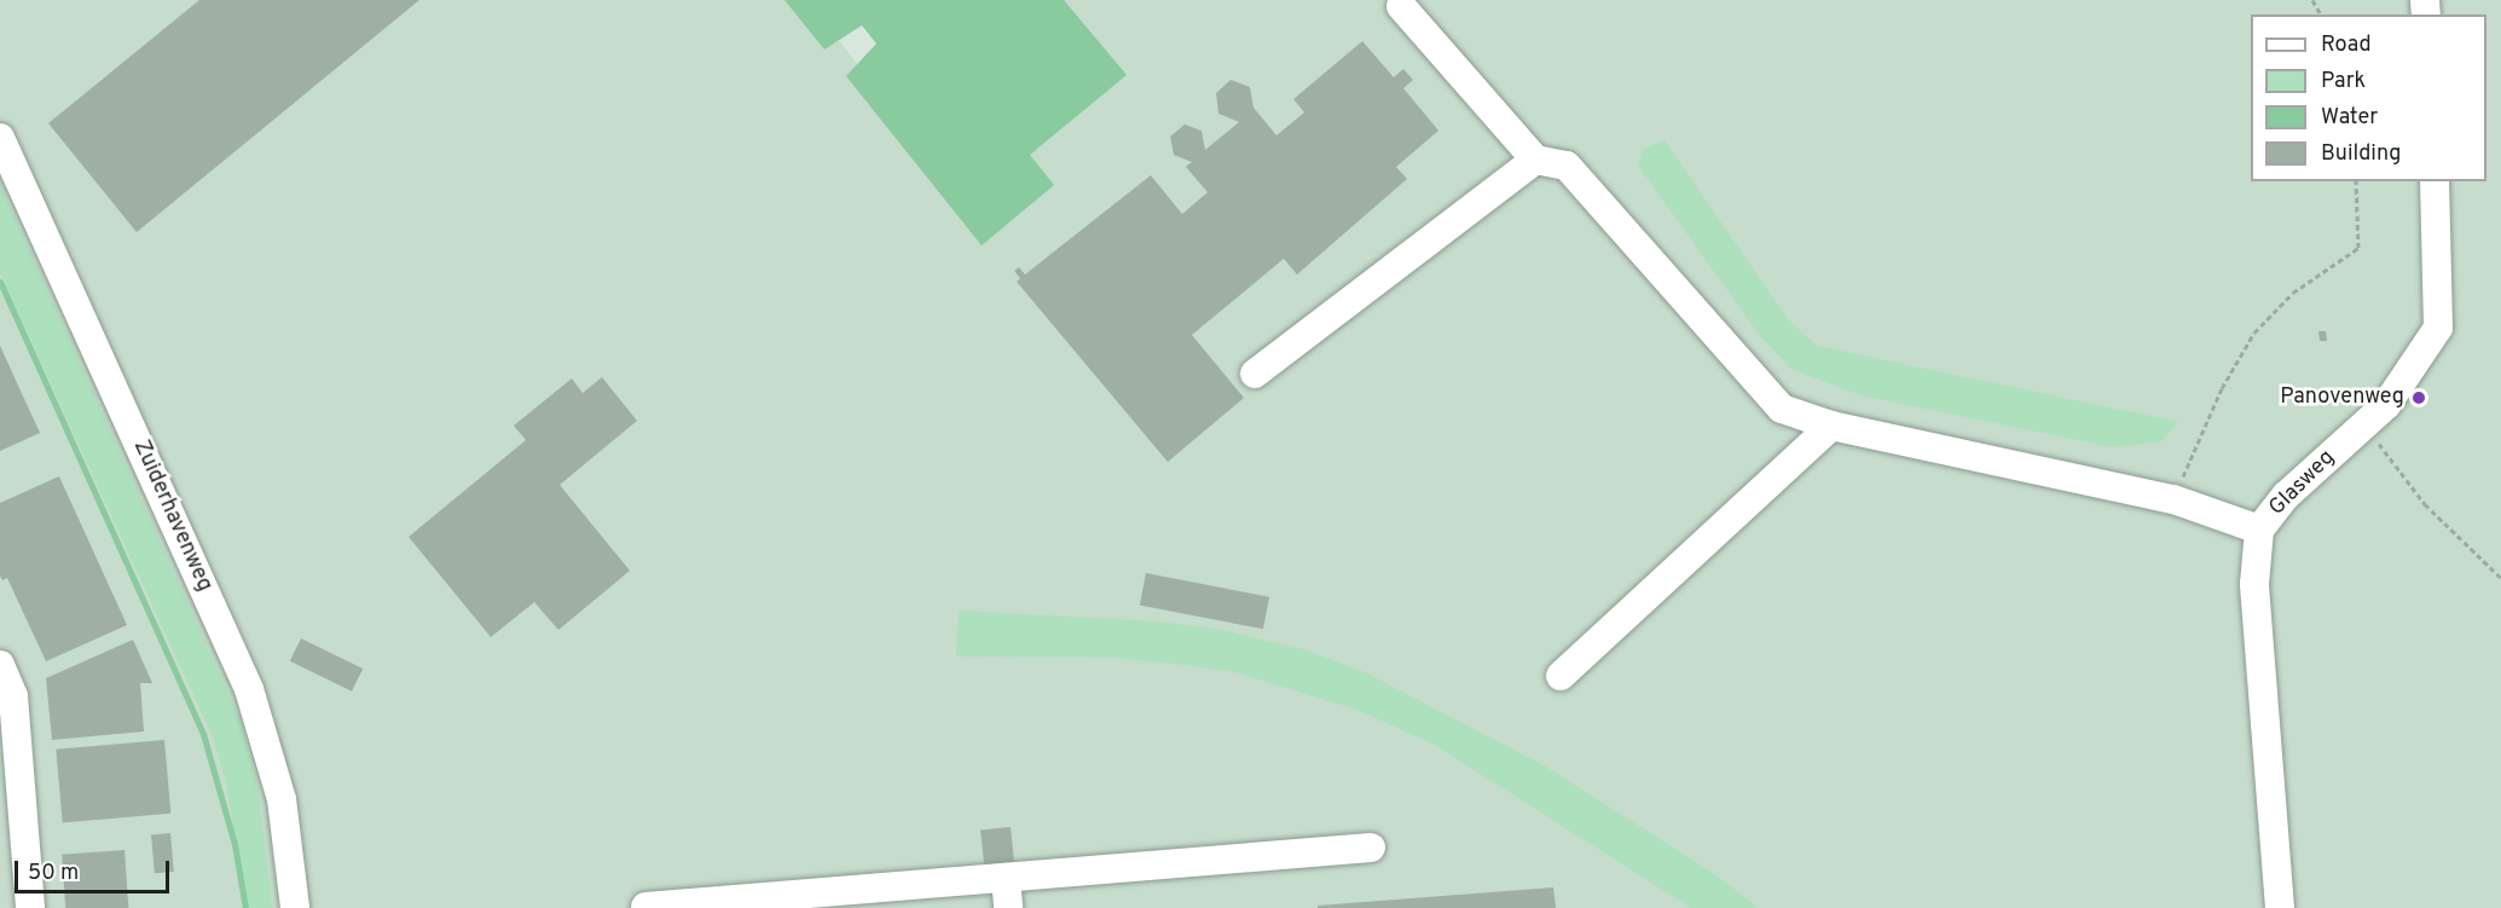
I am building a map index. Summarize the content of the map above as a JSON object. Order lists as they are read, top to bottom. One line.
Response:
{"streets":{"street":["Glasweg","Zuiderhavenweg"]},"places":["Panovenweg"],"legend":["Road","Park","Water","Building"],"scale_bar":"50 m"}
